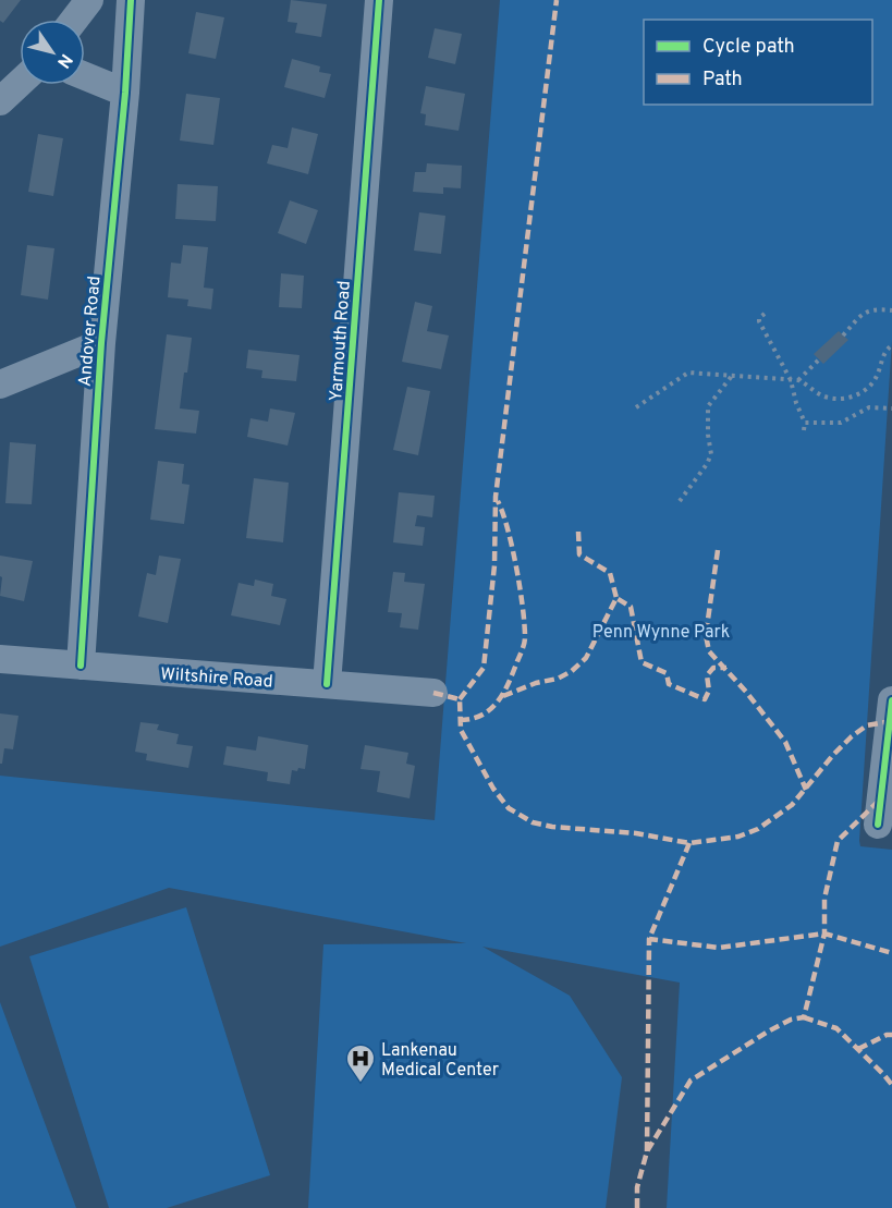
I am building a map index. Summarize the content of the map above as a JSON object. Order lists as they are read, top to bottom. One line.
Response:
{"streets":{"street":["Andover Road","Yarmouth Road","Wiltshire Road"]},"crossings":[["Andover Road","Wiltshire Road"],["Yarmouth Road","Wiltshire Road"]],"parks":["Penn Wynne Park"],"places":{"hospital":["Lankenau Medical Center"]},"legend":["Cycle path","Path"],"north":"bottom right"}
